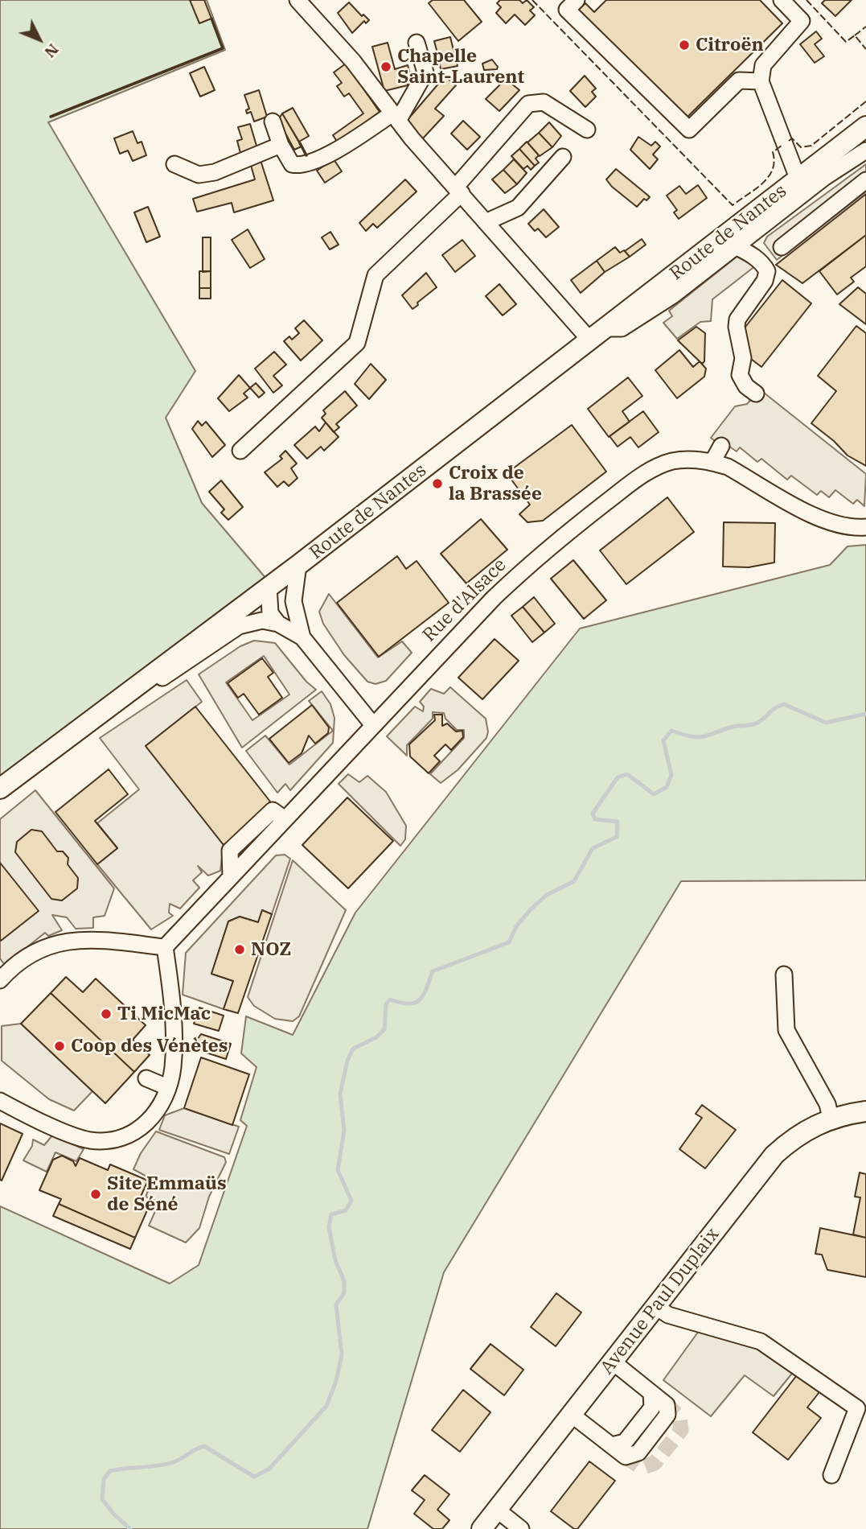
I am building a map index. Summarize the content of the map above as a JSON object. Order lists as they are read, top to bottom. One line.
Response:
{"streets":{"main road":["Route de Nantes","Avenue Paul Duplaix"],"street":["Rue d'Alsace"]},"places":["Citroën","Chapelle Saint-Laurent","Croix de la Brassée","NOZ","Ti MicMac","Coop des Vénètes","Site Emmaüs de Séné"],"north":"bottom right"}
